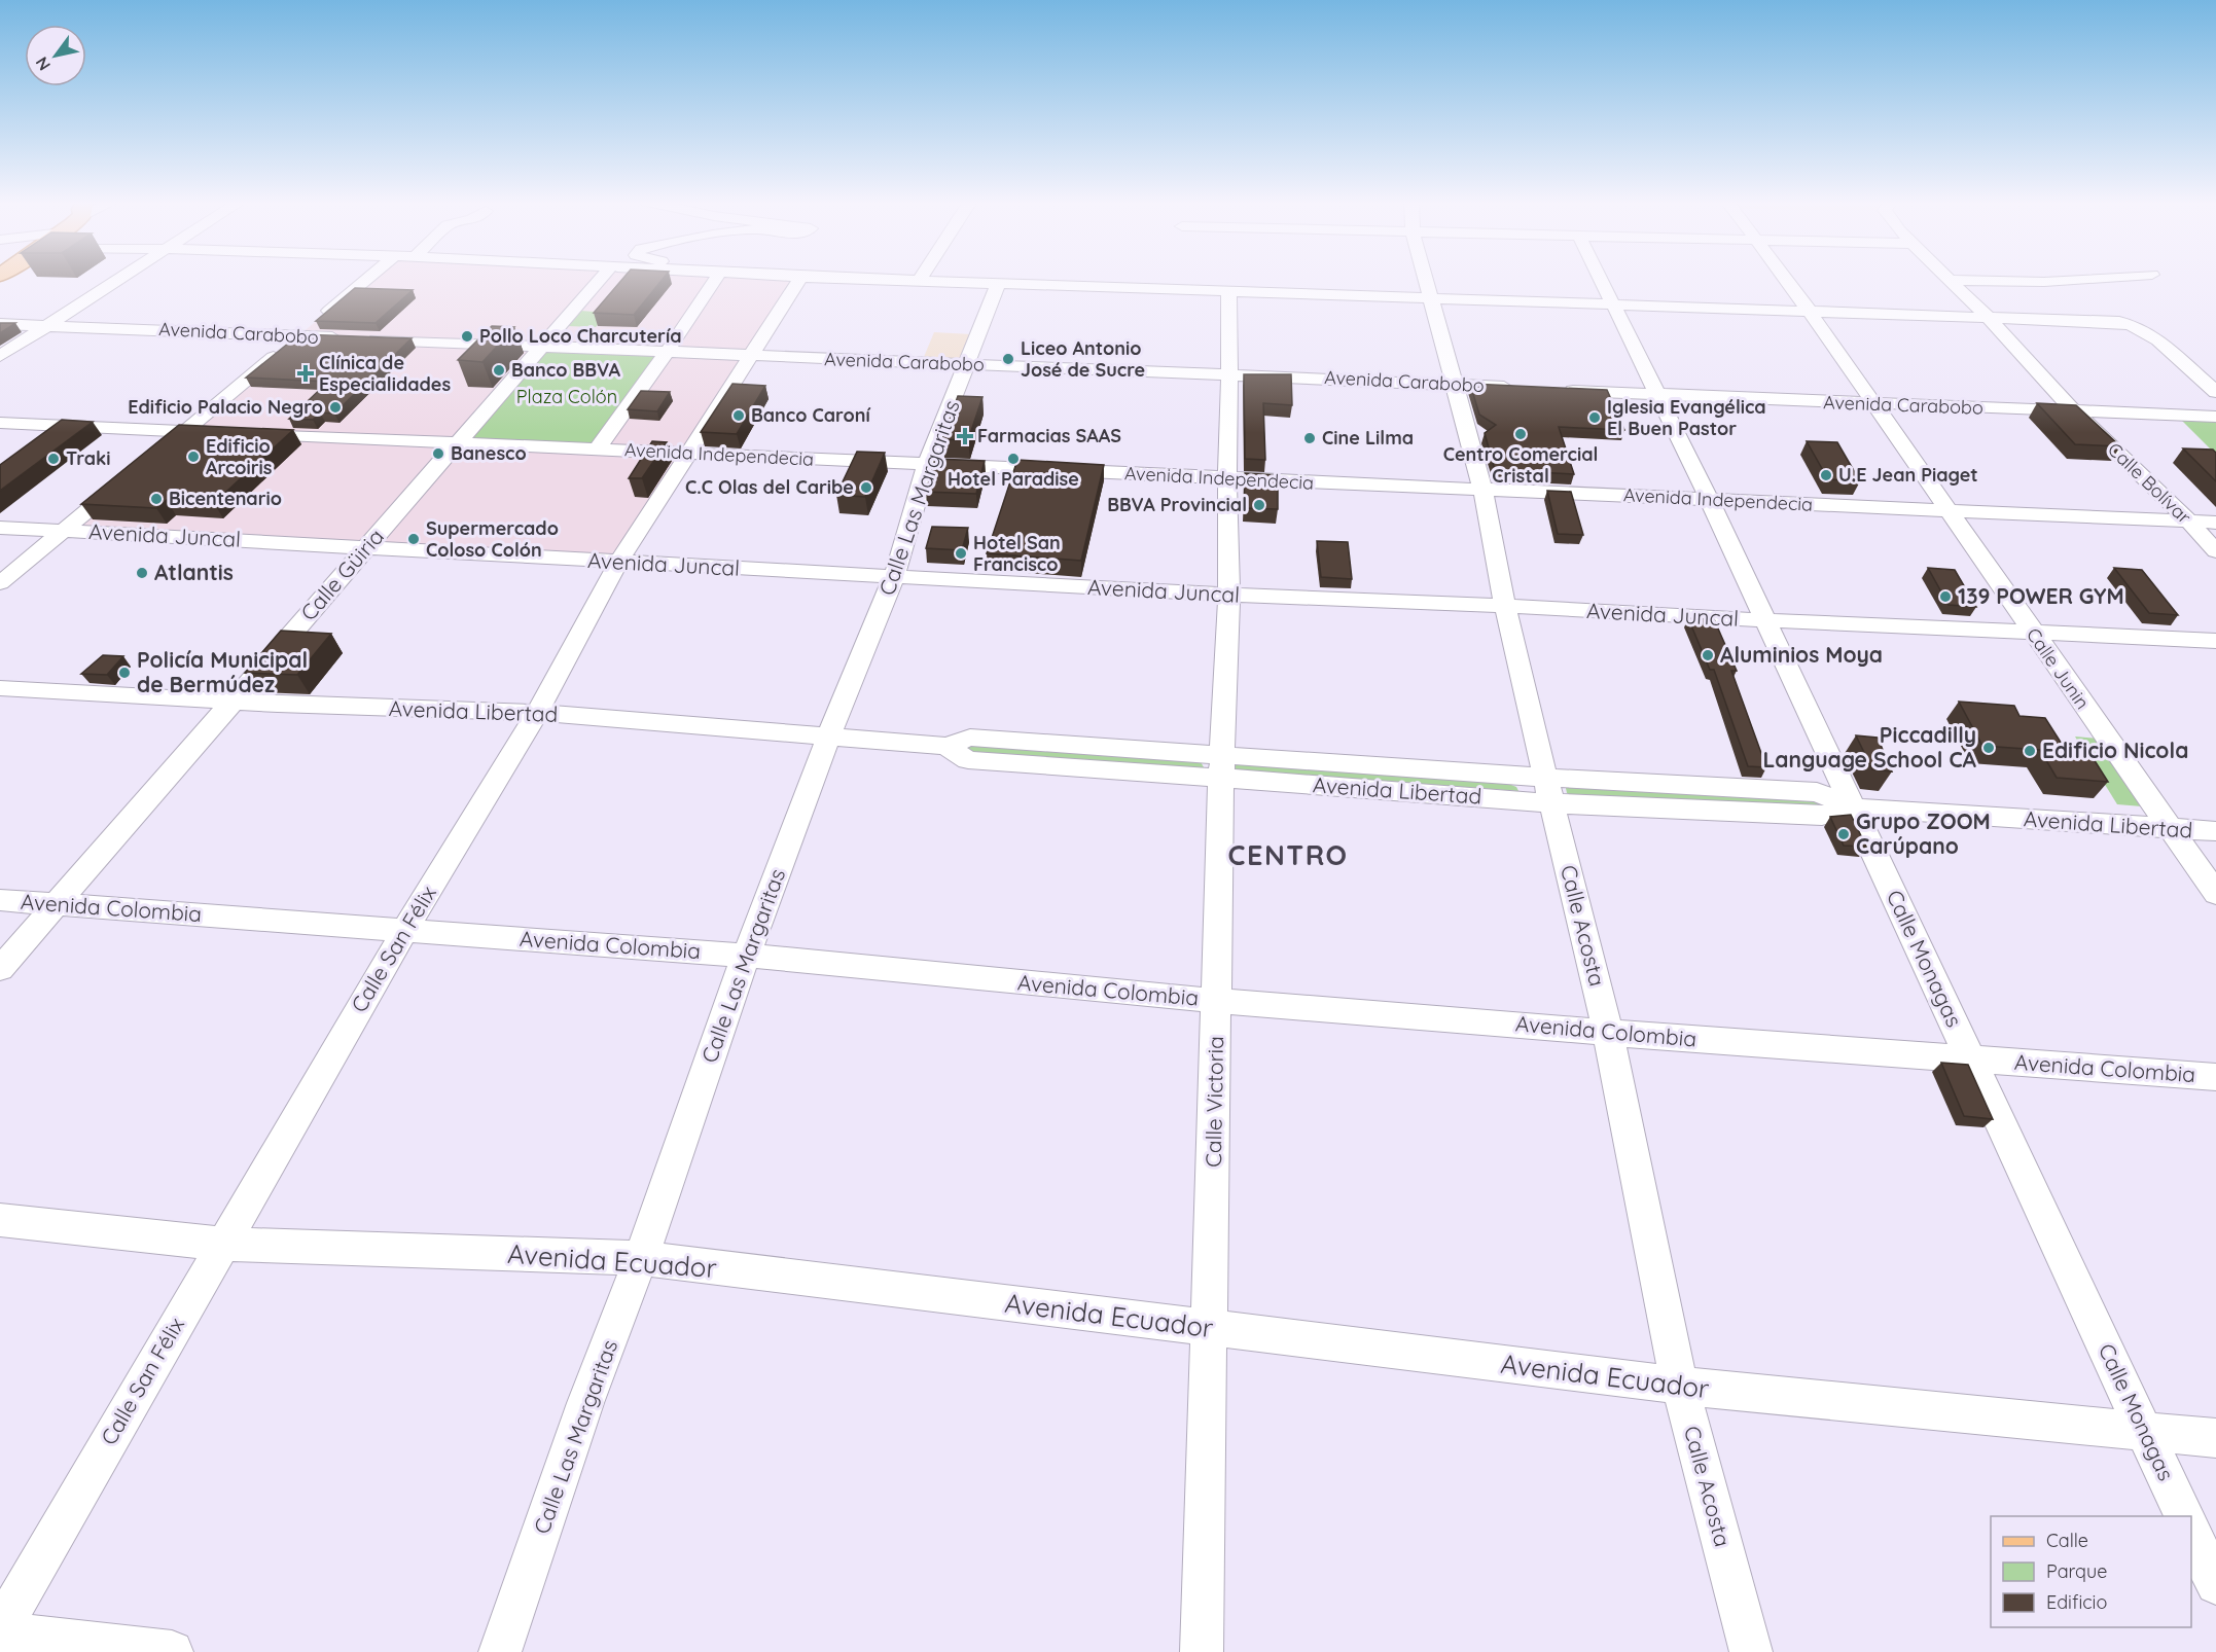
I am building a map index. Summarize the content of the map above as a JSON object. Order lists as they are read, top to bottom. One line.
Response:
{"streets":{"street":["Avenida Carabobo","Avenida Independecia","Calle Bolívar","Calle Las Margaritas","Avenida Juncal","Calle Güiria","Calle Junin","Avenida Libertad","Avenida Colombia","Calle Acosta","Calle San Félix","Calle Monagas","Calle Victoria","Avenida Ecuador"]},"crossings":[["Avenida Carabobo","Calle Bolívar"],["Avenida Carabobo","Calle Las Margaritas"],["Avenida Carabobo","Calle Güiria"],["Avenida Carabobo","Calle Junin"],["Avenida Carabobo","Calle Acosta"],["Avenida Carabobo","Calle San Félix"],["Avenida Carabobo","Calle Monagas"],["Avenida Carabobo","Calle Victoria"],["Avenida Independecia","Calle Bolívar"],["Avenida Independecia","Calle Las Margaritas"],["Avenida Independecia","Calle Güiria"],["Avenida Independecia","Calle Junin"],["Avenida Independecia","Calle Acosta"],["Avenida Independecia","Calle San Félix"],["Avenida Independecia","Calle Monagas"],["Avenida Independecia","Calle Victoria"],["Calle Las Margaritas","Avenida Juncal"],["Calle Las Margaritas","Avenida Libertad"],["Calle Las Margaritas","Avenida Colombia"],["Calle Las Margaritas","Avenida Ecuador"],["Avenida Juncal","Calle Güiria"],["Avenida Juncal","Calle Junin"],["Avenida Juncal","Calle Acosta"],["Avenida Juncal","Calle San Félix"],["Avenida Juncal","Calle Monagas"],["Avenida Juncal","Calle Victoria"],["Calle Güiria","Avenida Libertad"],["Calle Güiria","Avenida Colombia"],["Calle Junin","Avenida Libertad"],["Avenida Libertad","Calle Acosta"],["Avenida Libertad","Calle San Félix"],["Avenida Libertad","Calle Monagas"],["Avenida Libertad","Calle Victoria"],["Avenida Colombia","Calle Acosta"],["Avenida Colombia","Calle San Félix"],["Avenida Colombia","Calle Monagas"],["Avenida Colombia","Calle Victoria"],["Calle Acosta","Avenida Ecuador"],["Calle San Félix","Avenida Ecuador"],["Calle Monagas","Avenida Ecuador"],["Calle Victoria","Avenida Ecuador"]],"districts":["CENTRO"],"parks":["Plaza Colón"],"places":{"other":["Pollo Loco Charcutería","Liceo Antonio José de Sucre","Banco BBVA","Edificio Palacio Negro","Banco Caroní","Iglesia Evangélica El Buen Pastor","Centro Comercial Cristal","Cine Lilma","Banesco","Edificio Arcoiris","Traki","Hotel Paradise","U.E Jean Piaget","C.C Olas del Caribe","Bicentenario","BBVA Provincial","Supermercado Coloso Colón","Hotel San Francisco","Atlantis","139 POWER GYM","Aluminios Moya","Policía Municipal de Bermúdez","Piccadilly Language School CA","Edificio Nicola","Grupo ZOOM Carúpano"],"health":["Clínica de Especialidades","Farmacias SAAS"]},"legend":["Calle","Parque","Edificio"],"north":"bottom left"}
